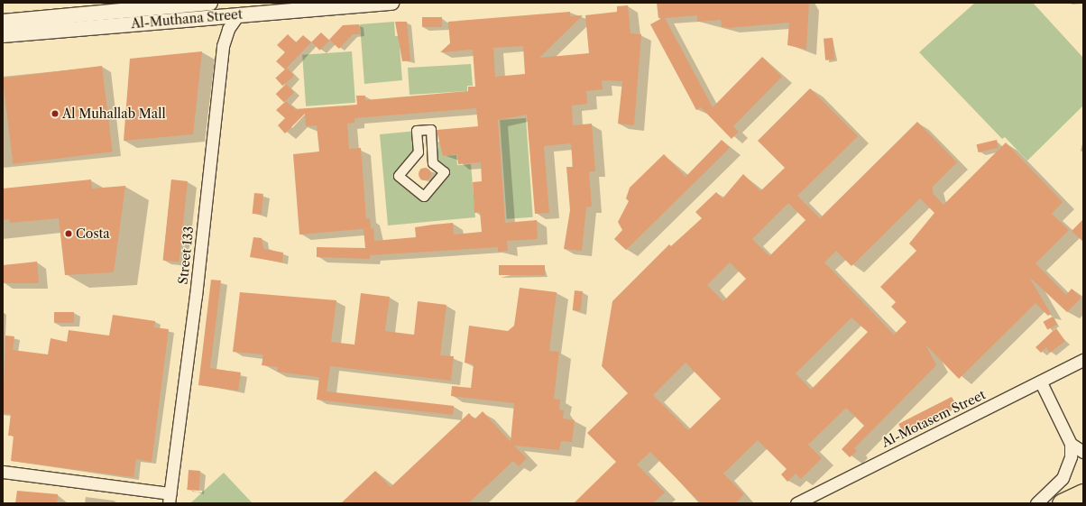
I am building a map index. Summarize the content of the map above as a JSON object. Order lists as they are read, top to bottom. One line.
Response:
{"streets":{"street":["Al-Muthana Street","Street 133","Al-Motasem Street"]},"crossings":[["Al-Muthana Street","Street 133"]],"places":["Al Muhallab Mall","Costa"]}
